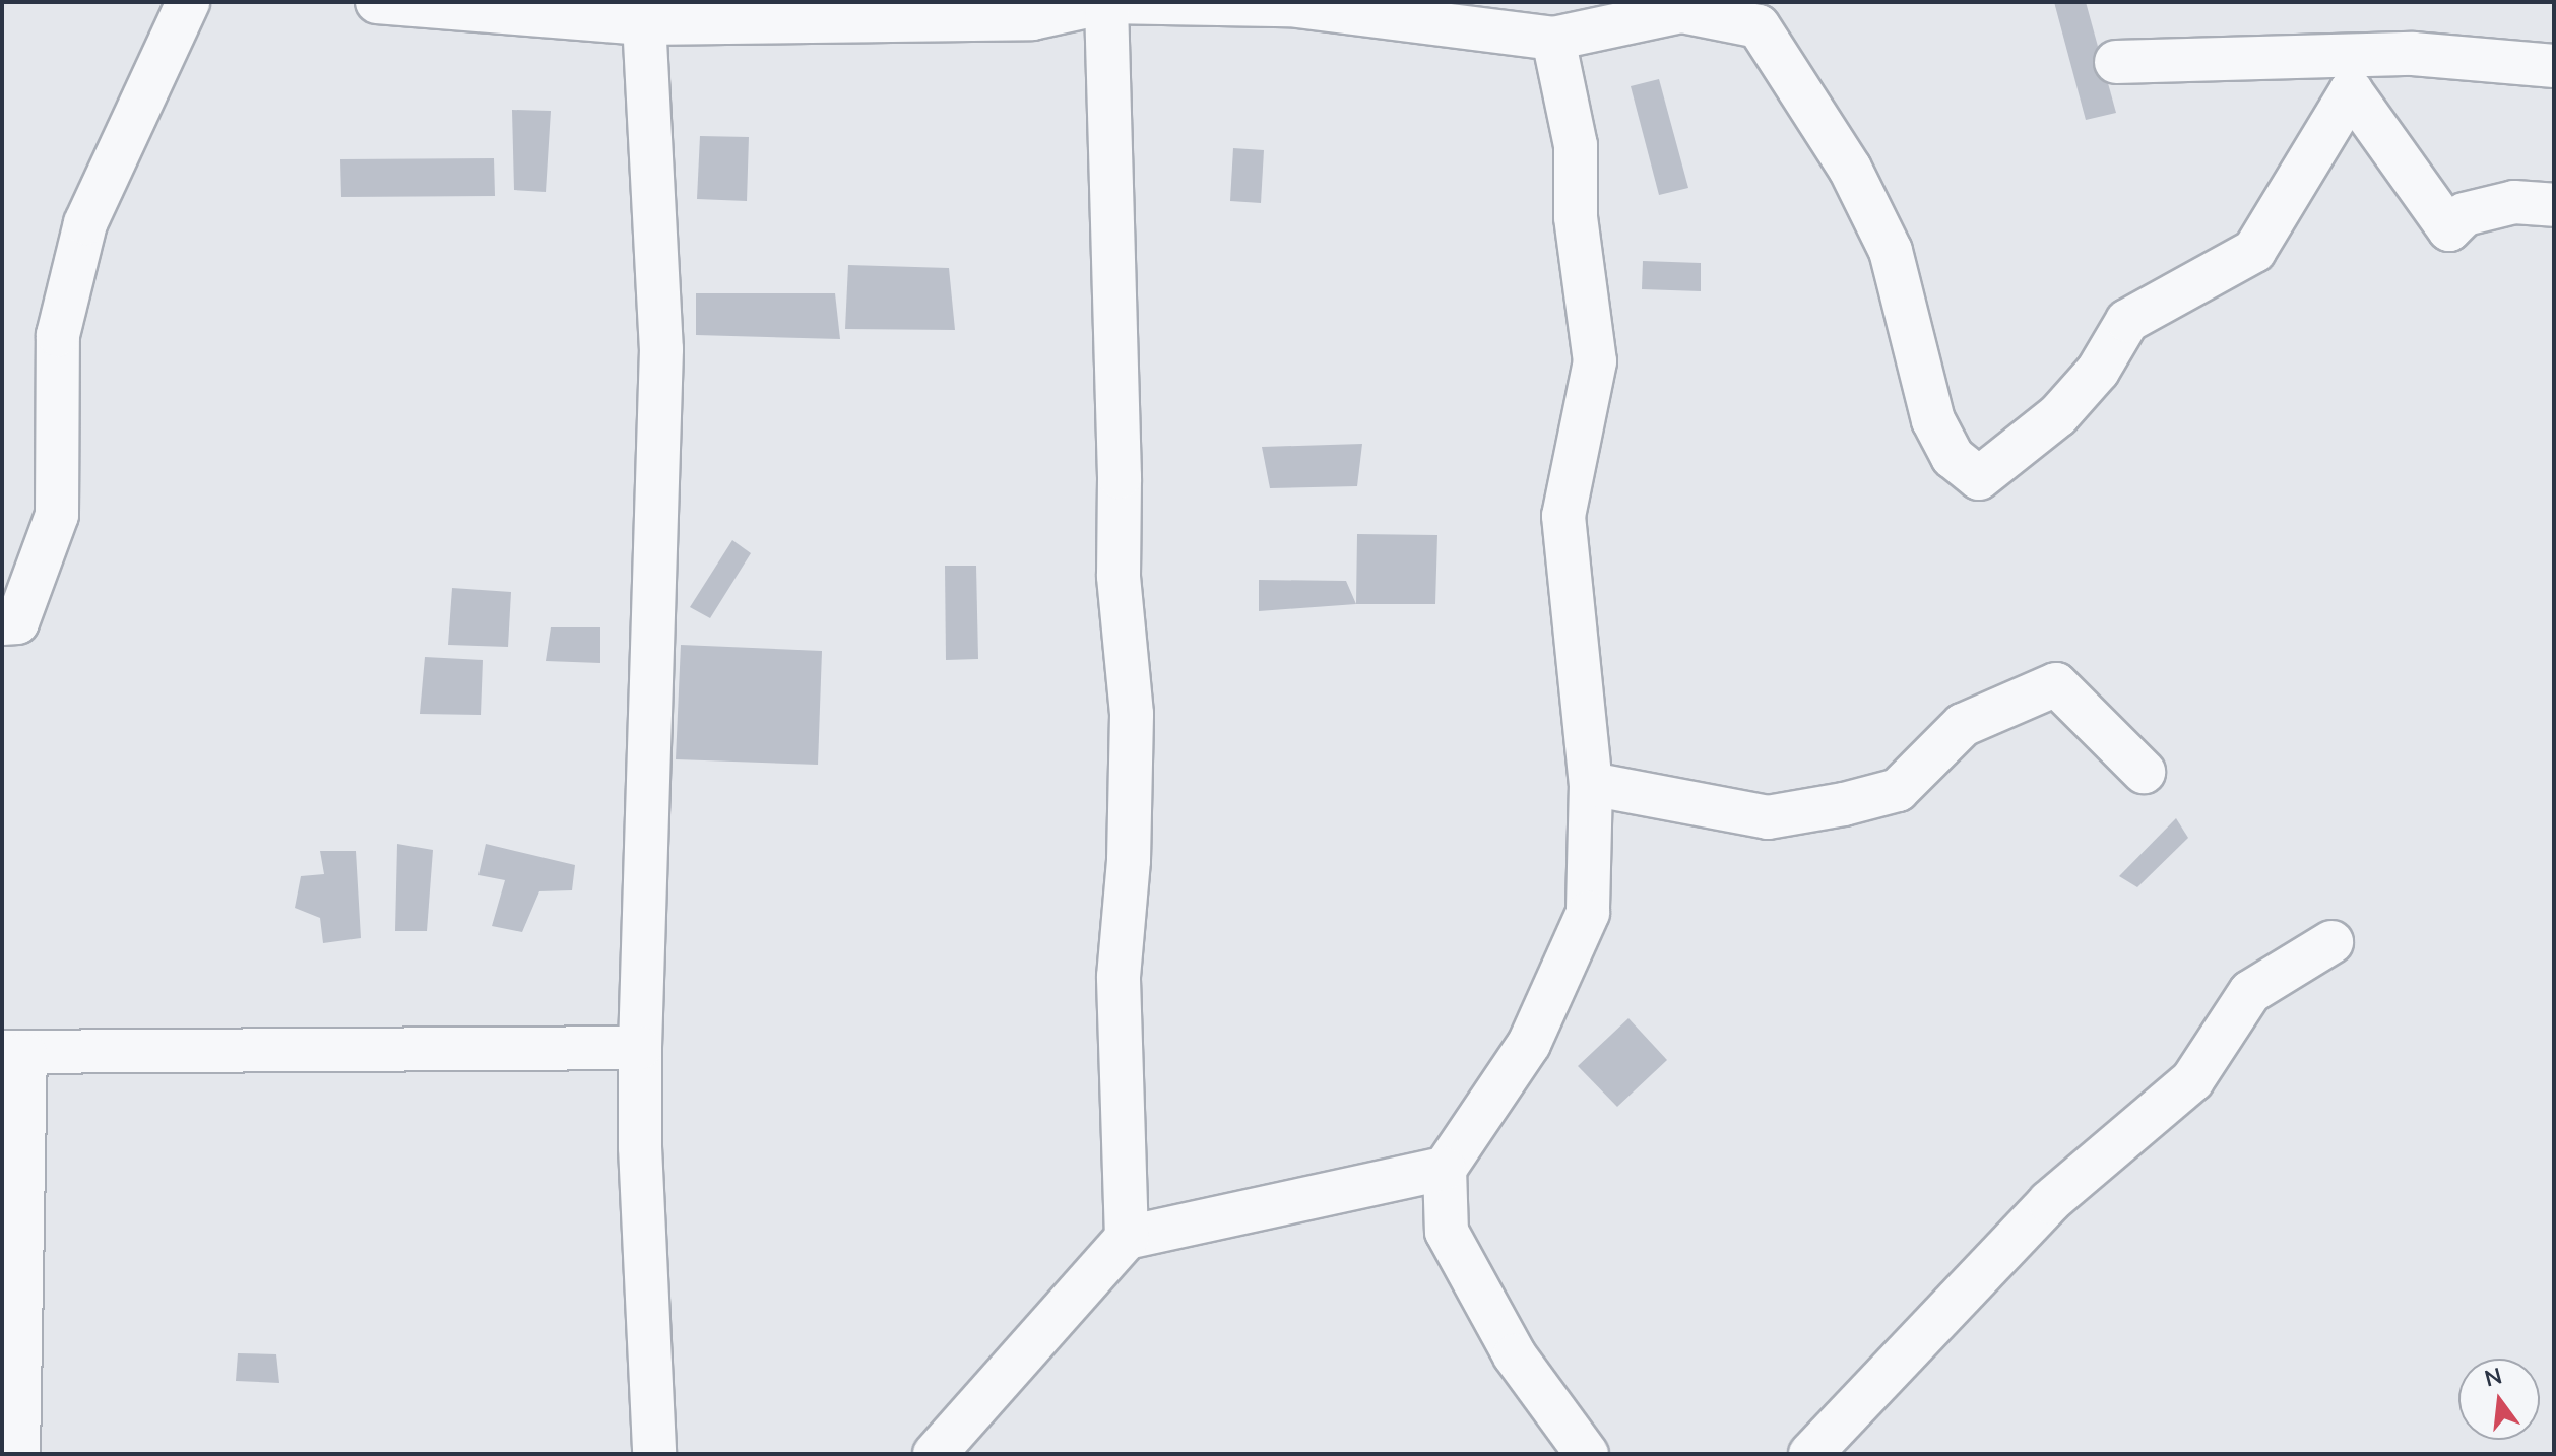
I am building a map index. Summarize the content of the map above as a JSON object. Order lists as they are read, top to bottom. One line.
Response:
{"north":"top"}
